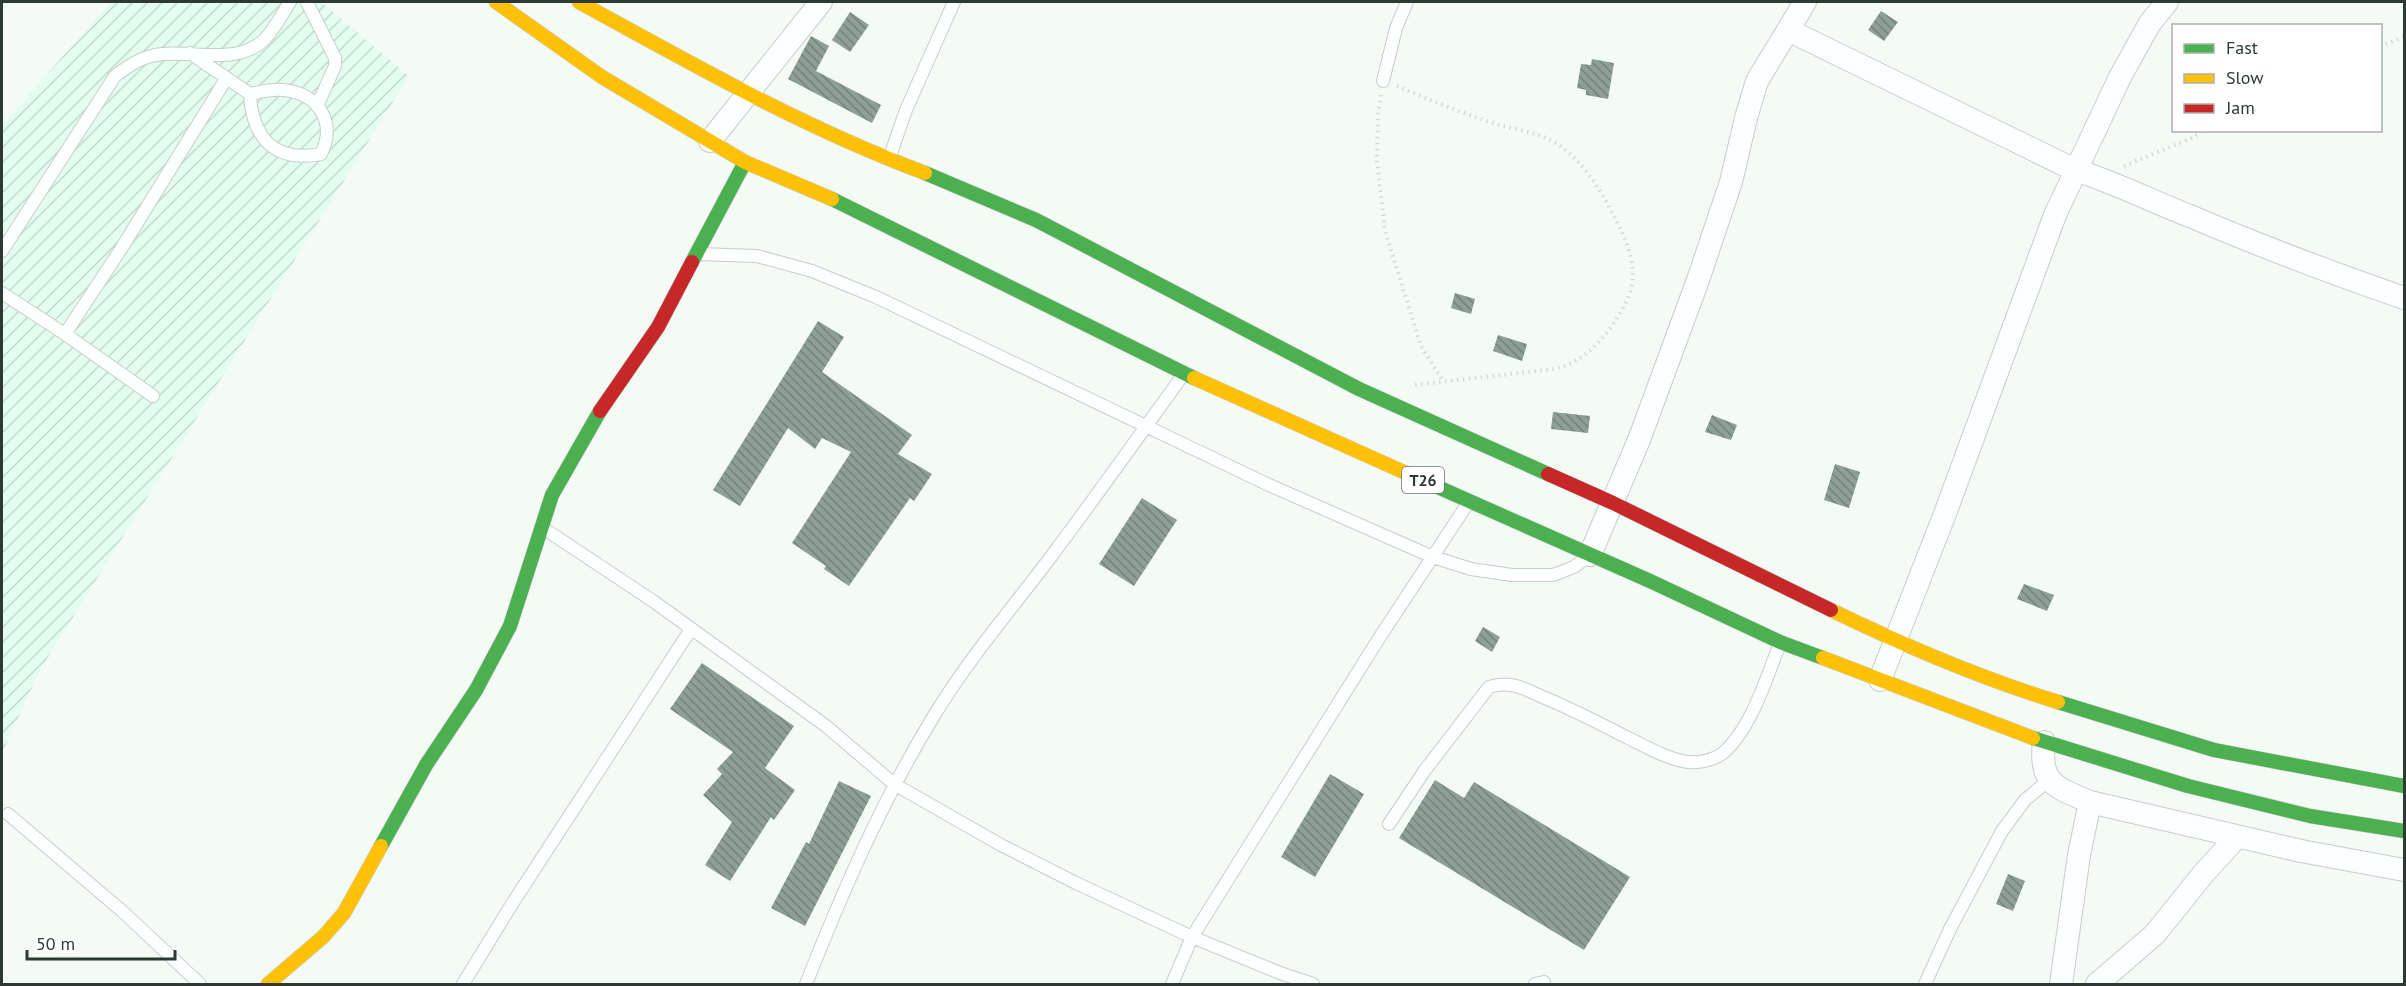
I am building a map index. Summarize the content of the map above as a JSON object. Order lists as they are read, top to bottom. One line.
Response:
{"streets":{"main road":["T26"]},"legend":["Fast","Slow","Jam"],"scale_bar":"50 m"}
